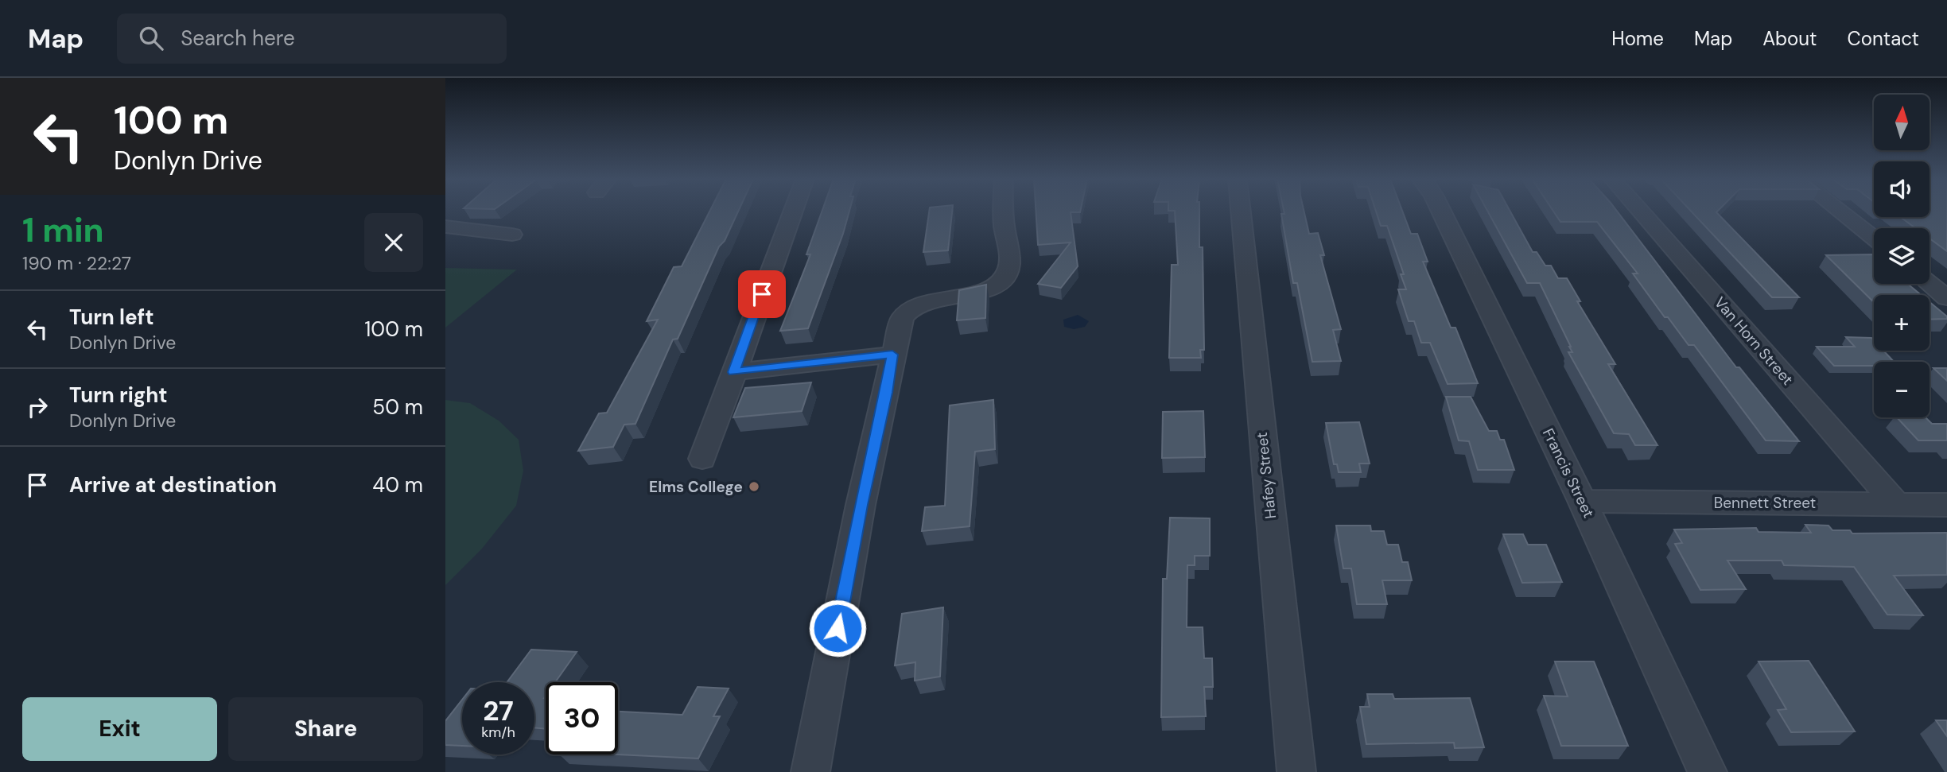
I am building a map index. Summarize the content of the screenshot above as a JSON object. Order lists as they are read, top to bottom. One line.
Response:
{"streets":{"street":["Van Horn Street","Francis Street","Hafey Street","Bennett Street"]},"crossings":[["Van Horn Street","Bennett Street"],["Francis Street","Bennett Street"]],"places":["Elms College"],"north":"top","page":{"header":"Map","search":"Search here","nav":["Home","Map","About","Contact"],"turn":["100 m","Donlyn Drive"],"map_buttons":["+","−"],"heading":["1 min","190 m · 22:27"],"list":[{"name":"Turn left","note":"Donlyn Drive","value":"100 m"},{"name":"Turn right","note":"Donlyn Drive","value":"50 m"},{"name":"Arrive at destination","value":"40 m"}],"speed":"27 km/h","limit":"30","buttons":["Exit","Share"]}}
